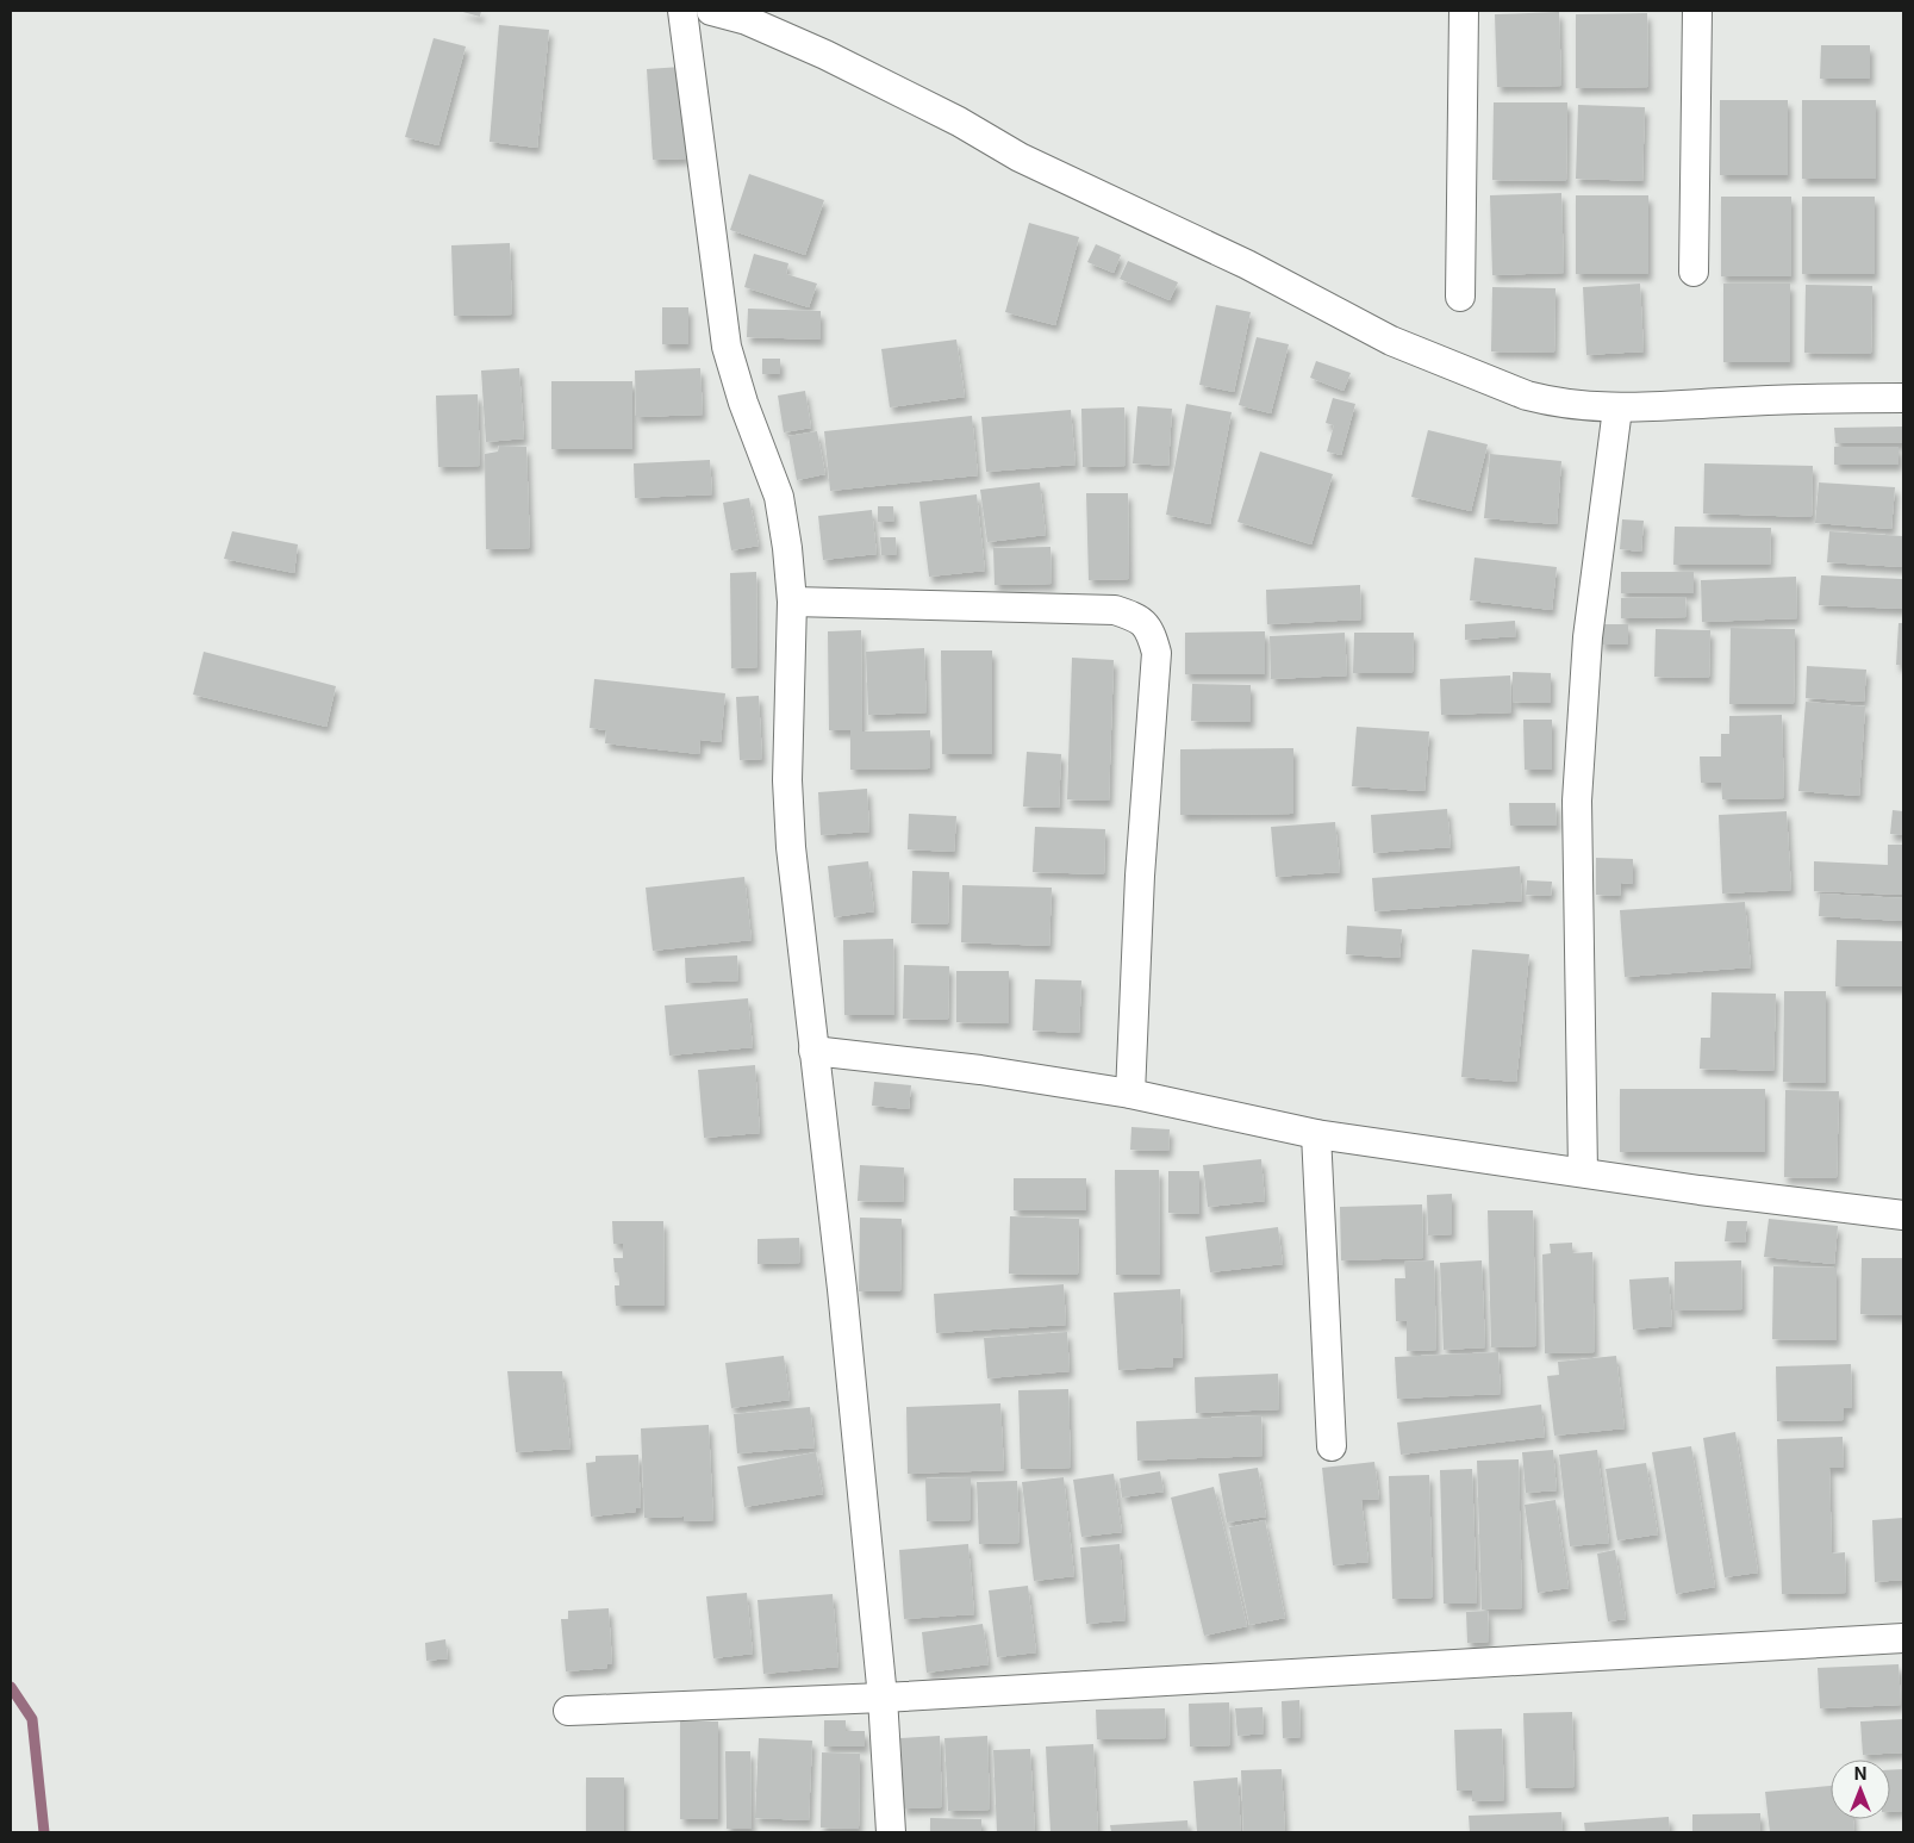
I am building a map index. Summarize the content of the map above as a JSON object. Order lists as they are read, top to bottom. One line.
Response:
{"north":"top"}
